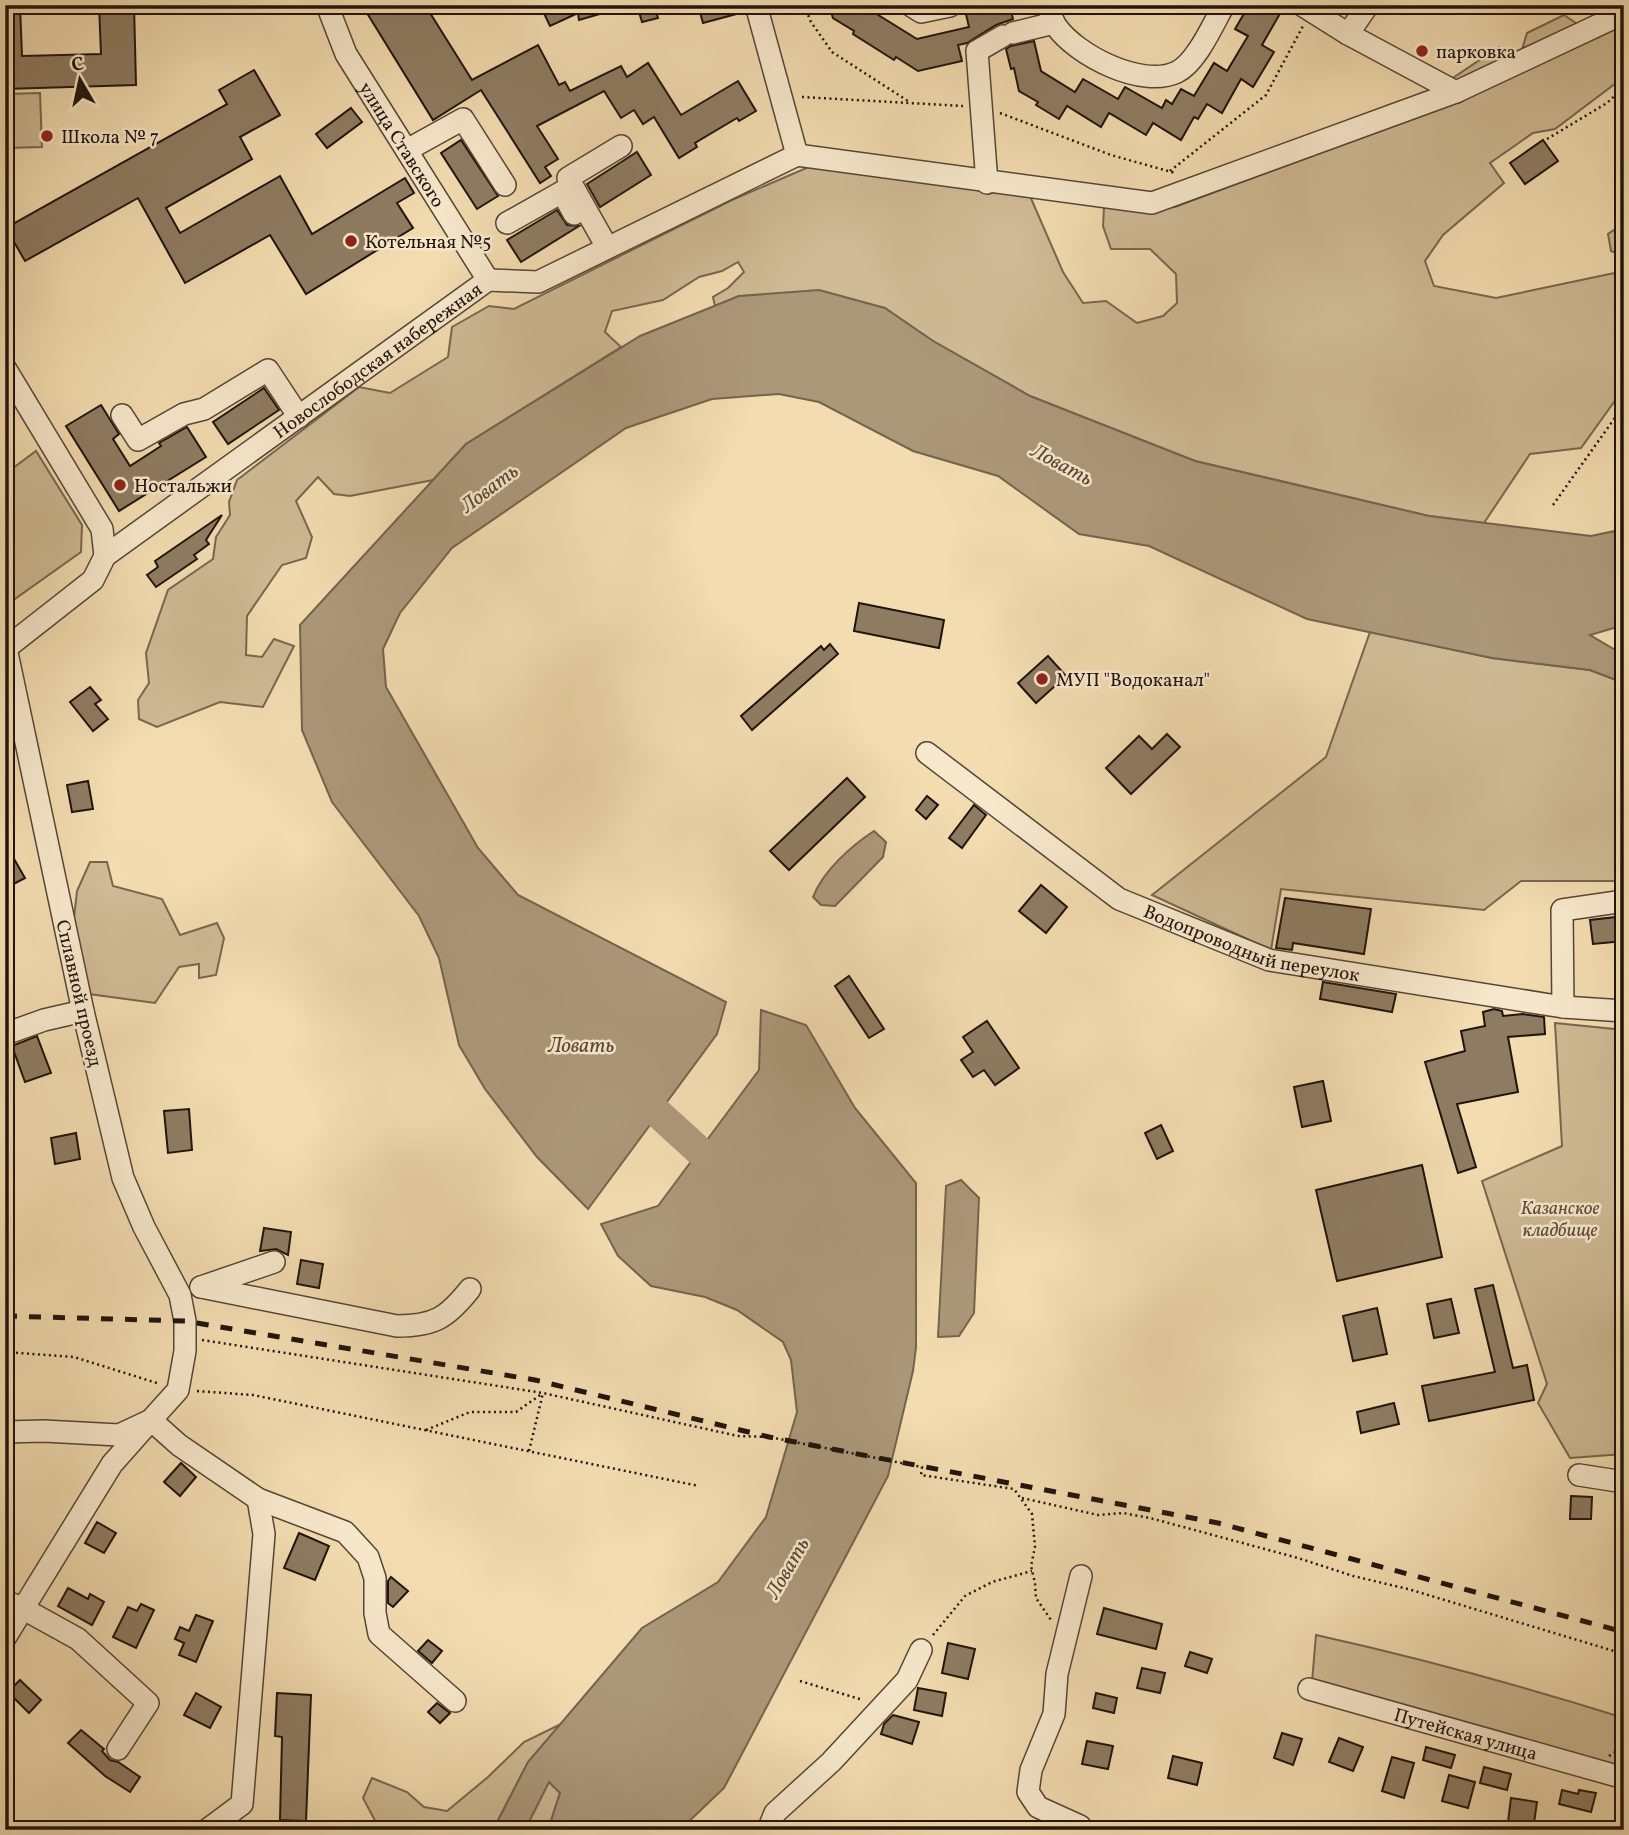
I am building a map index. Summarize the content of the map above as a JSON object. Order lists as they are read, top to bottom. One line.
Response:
{"streets":{"street":["улица Ставского","Новослободская набережная","Водопроводный переулок","Сплавной проезд","Путейская улица"]},"crossings":[["улица Ставского","Новослободская набережная"],["Новослободская набережная","Сплавной проезд"]],"water":["Ловать"],"parks":["Казанское кладбище"],"places":["парковка","Школа № 7","Котельная №5","Ностальжи","МУП \"Водоканал\""],"north":"top"}
